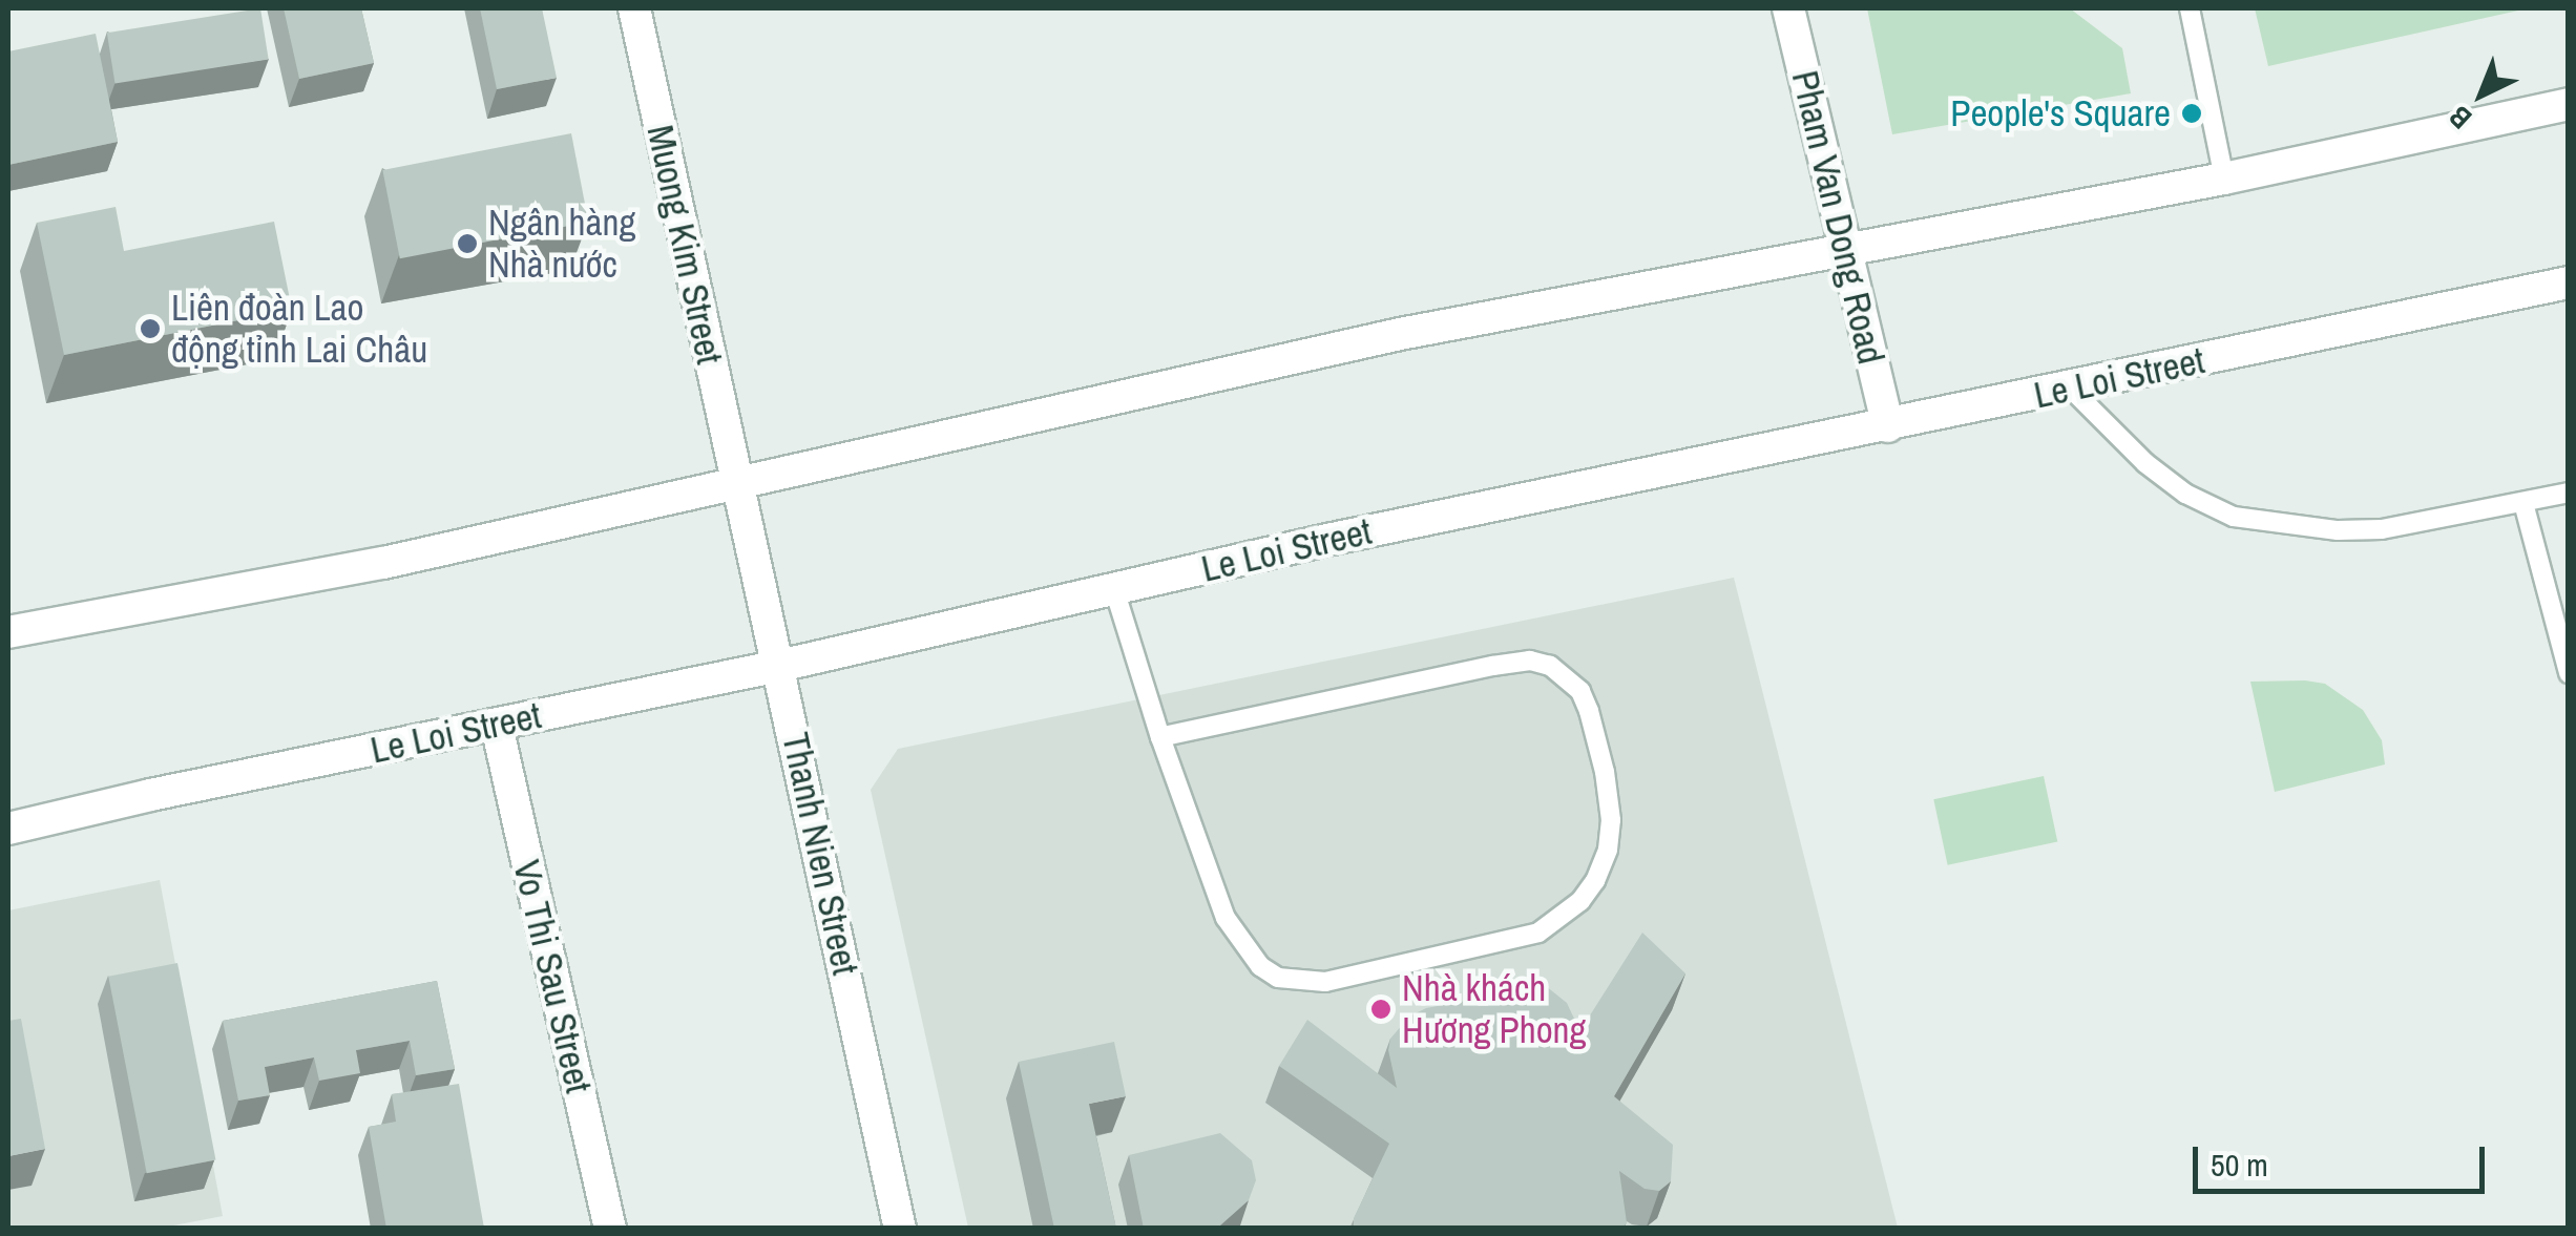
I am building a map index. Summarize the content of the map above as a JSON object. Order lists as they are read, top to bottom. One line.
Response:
{"streets":{"main road":["Pham Van Dong Road","Muong Kim Street","Le Loi Street","Thanh Nien Street","Vo Thi Sau Street"]},"crossings":[["Pham Van Dong Road","Le Loi Street"],["Muong Kim Street","Thanh Nien Street"],["Le Loi Street","Thanh Nien Street"],["Le Loi Street","Vo Thi Sau Street"]],"places":["People's Square","Ngân hàng Nhà nước","Liên đoàn Lao động tỉnh Lai Châu","Nhà khách Hương Phong"],"scale_bar":"50 m","north":"bottom left"}
